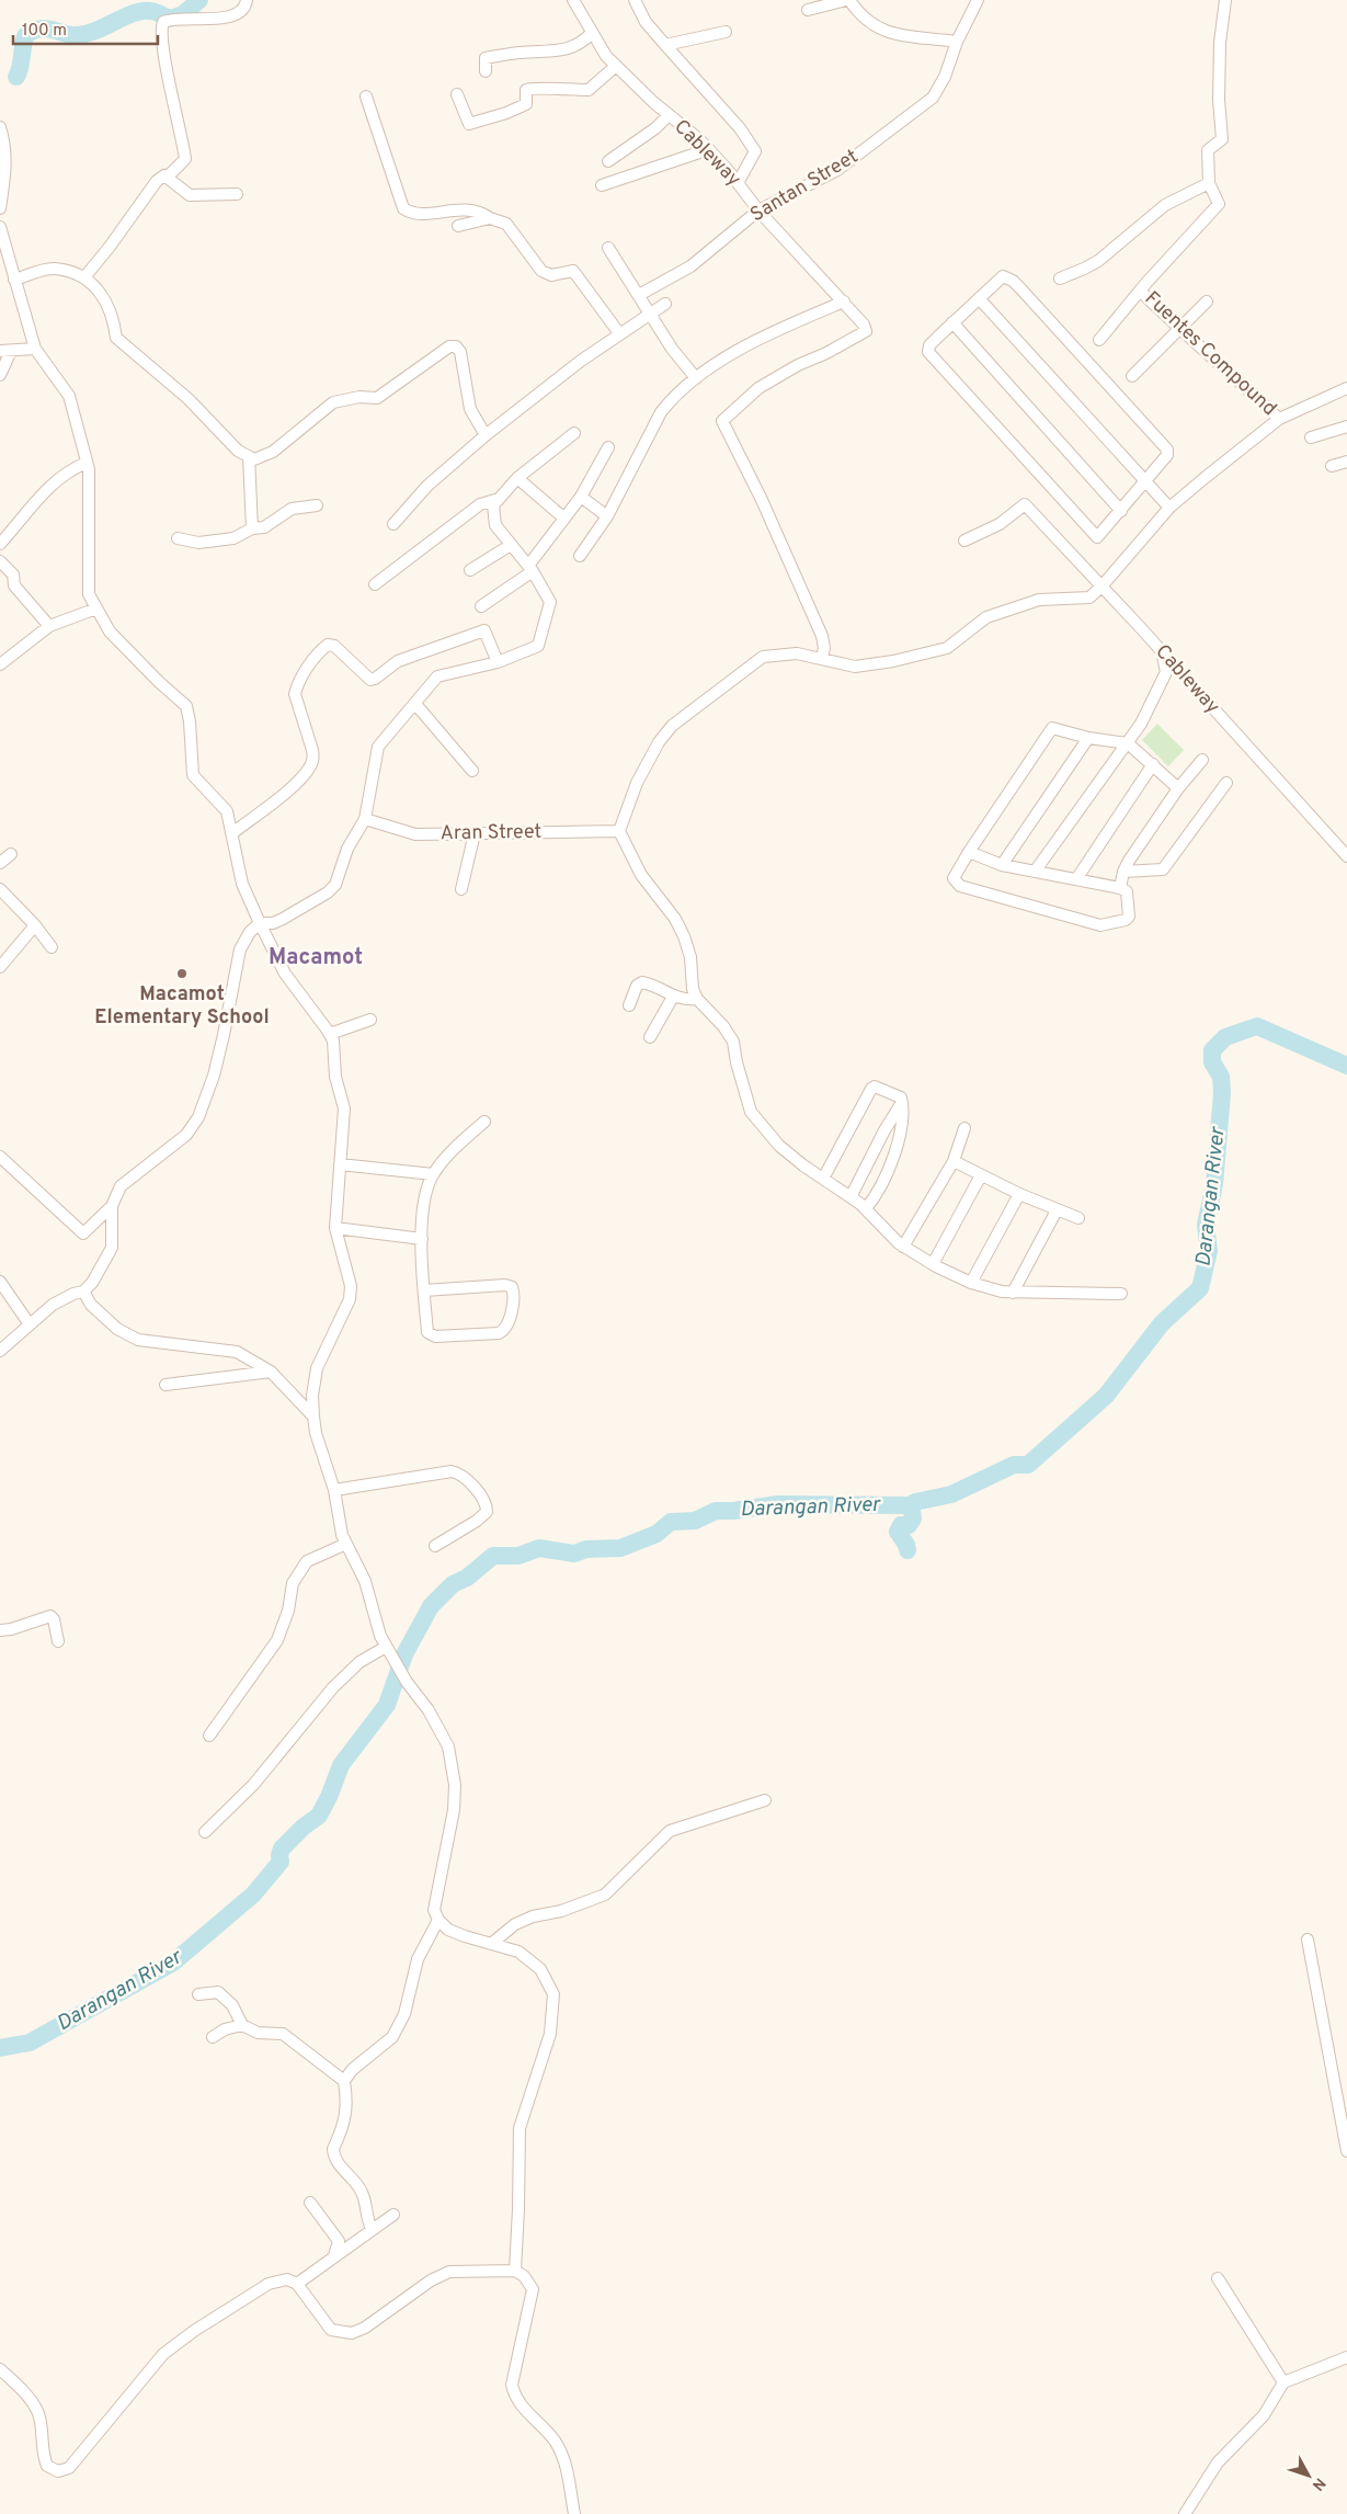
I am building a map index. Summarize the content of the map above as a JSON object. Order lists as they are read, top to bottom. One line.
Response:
{"streets":{"street":["Cableway","Santan Street","Fuentes Compound","Aran Street"]},"crossings":[["Cableway","Santan Street"]],"districts":["Macamot"],"water":["Darangan River"],"places":["Macamot Elementary School"],"scale_bar":"100 m","north":"bottom right"}
